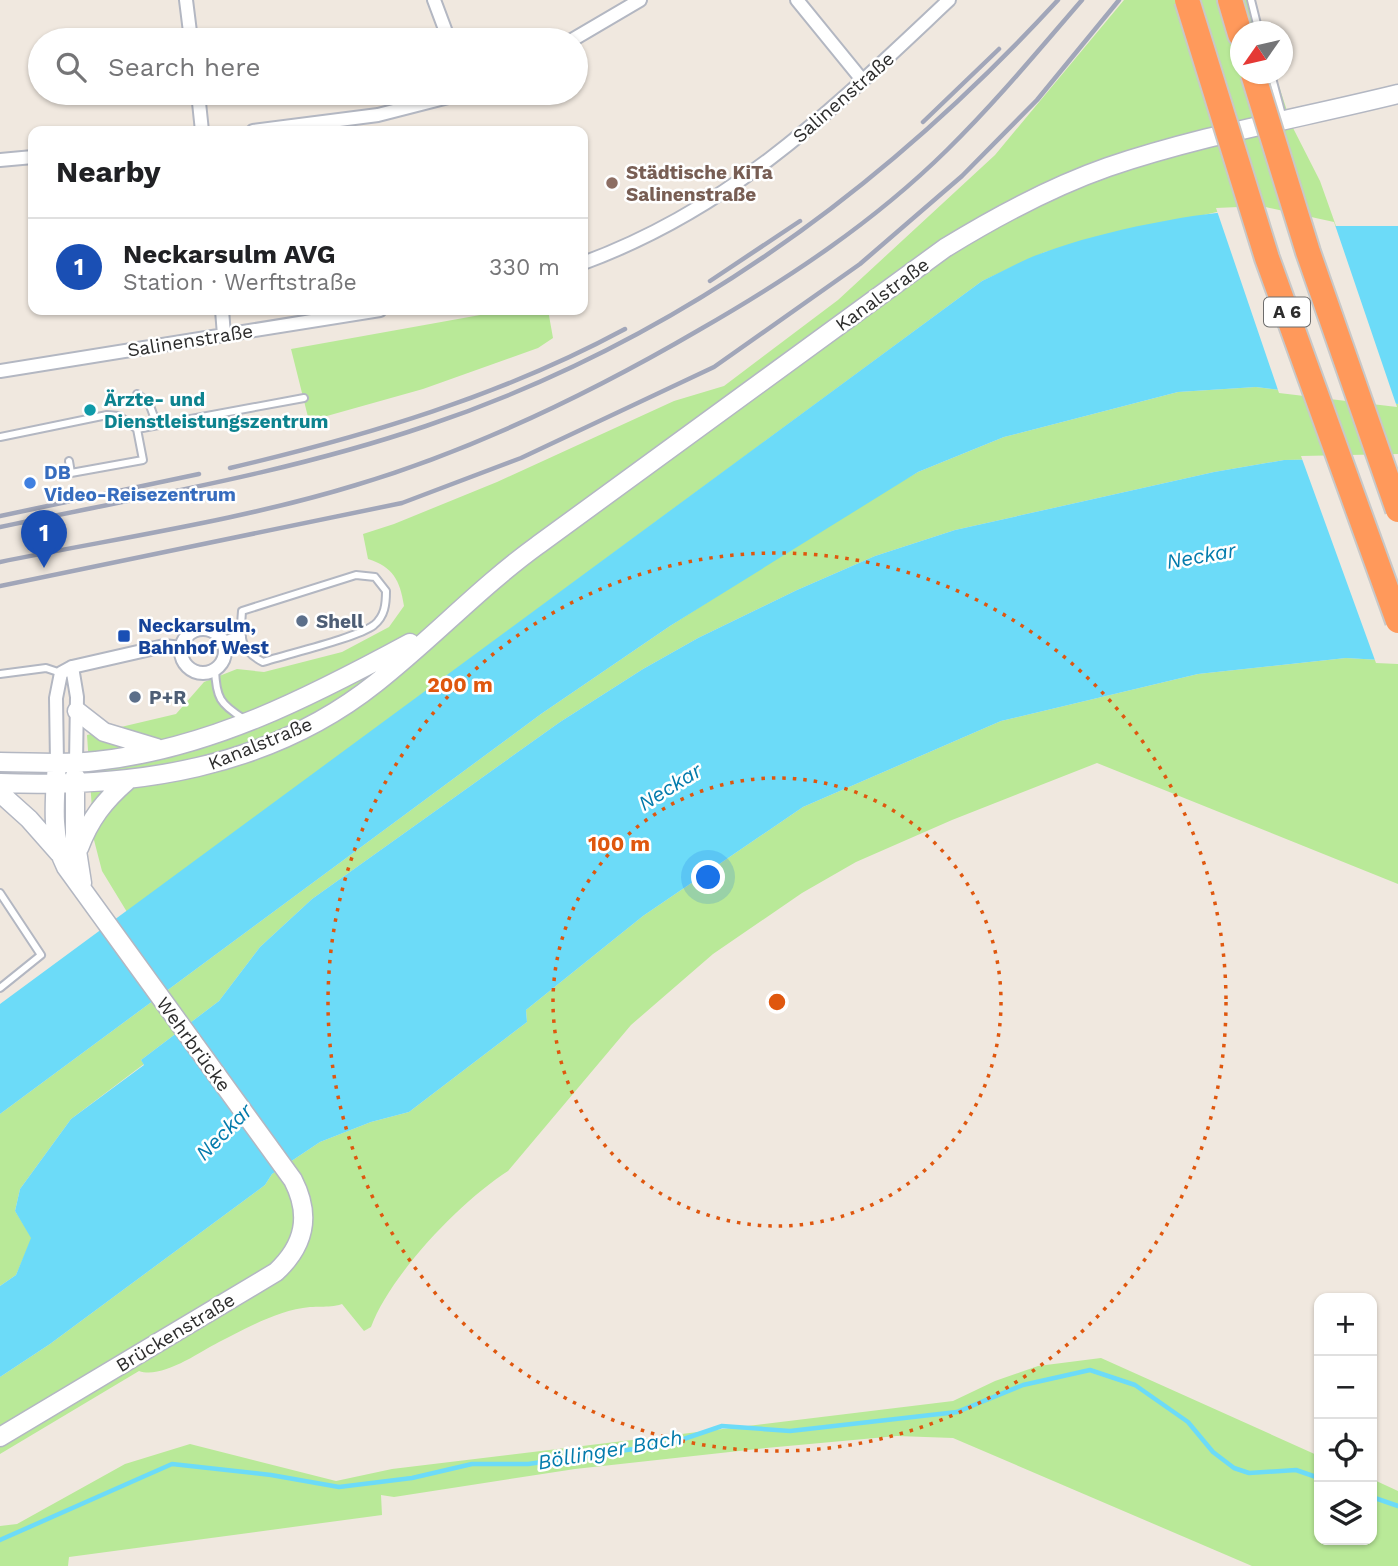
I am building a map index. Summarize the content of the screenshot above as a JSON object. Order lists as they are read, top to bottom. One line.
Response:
{"streets":{"highway":["A 6"],"main road":["Kanalstraße","Wehrbrücke","Brückenstraße"],"street":["Salinenstraße"]},"crossings":[["Wehrbrücke","Brückenstraße"]],"water":["Neckar","Böllinger Bach"],"places":{"other":["Städtische KiTa Salinenstraße","Ärzte- und Dienstleistungszentrum","DB Video-Reisezentrum","Shell","P+R"],"transit":["Neckarsulm, Bahnhof West"]},"north":"bottom left","page":{"search":"Search here","heading":"Nearby","list":[{"mark":"1","name":"Neckarsulm AVG","note":"Station · Werftstraße","value":"330 m"}],"pins":"1","map_buttons":["+","−"]},"rings":["200 m","100 m"]}
